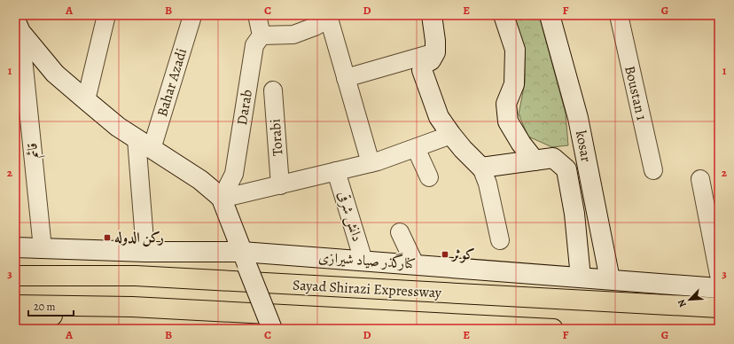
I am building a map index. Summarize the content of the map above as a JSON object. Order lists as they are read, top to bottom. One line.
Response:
{"streets":{"highway":["Sayad Shirazi Expressway"],"main road":["kosar","کنارگذر صیاد شیرازی"],"street":["Bahar Azadi","Boustan 1","Darab","Torabi","قائم","دانش شرقی"]},"crossings":[["kosar","کنارگذر صیاد شیرازی"],["قائم","کنارگذر صیاد شیرازی"],["دانش شرقی","کنارگذر صیاد شیرازی"]],"places":{"transit":["رکن الدوله","کوثر"]},"scale_bar":"20 m","north":"bottom left","grid":{"columns":["A","B","C","D","E","F","G"],"rows":["1","2","3"]}}
